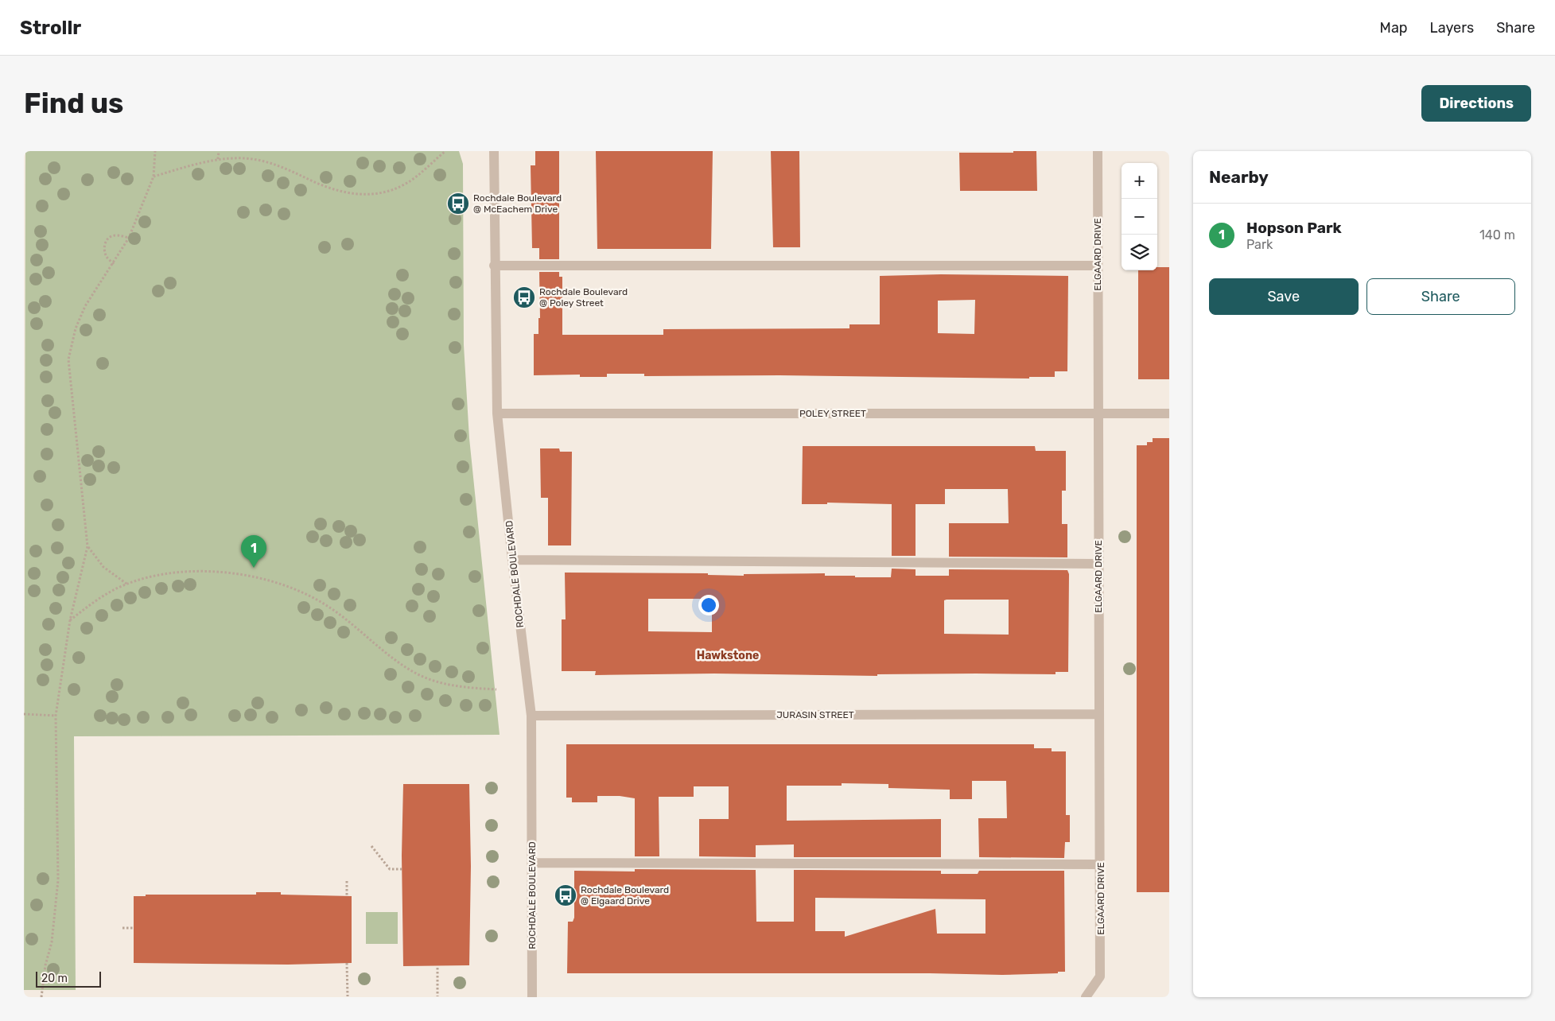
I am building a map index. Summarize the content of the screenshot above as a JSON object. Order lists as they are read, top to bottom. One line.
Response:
{"streets":{"street":["ELGAARD DRIVE","POLEY STREET","ROCHDALE BOULEVARD","JURASIN STREET"]},"crossings":[["ELGAARD DRIVE","POLEY STREET"],["ELGAARD DRIVE","JURASIN STREET"],["POLEY STREET","ROCHDALE BOULEVARD"],["ROCHDALE BOULEVARD","JURASIN STREET"]],"districts":["Hawkstone"],"places":{"bus stop":["Rochdale Boulevard @ McEachem Drive","Rochdale Boulevard @ Poley Street","Rochdale Boulevard @ Elgaard Drive"]},"scale_bar":"20 m","page":{"header":"Strollr","nav":["Map","Layers","Share"],"buttons":["Directions",["Save","Share"]],"title":"Find us","heading":"Nearby","map_buttons":["+","−"],"list":[{"mark":"1","name":"Hopson Park","note":"Park","value":"140 m"}],"pins":"1","scale":"20 m"}}
